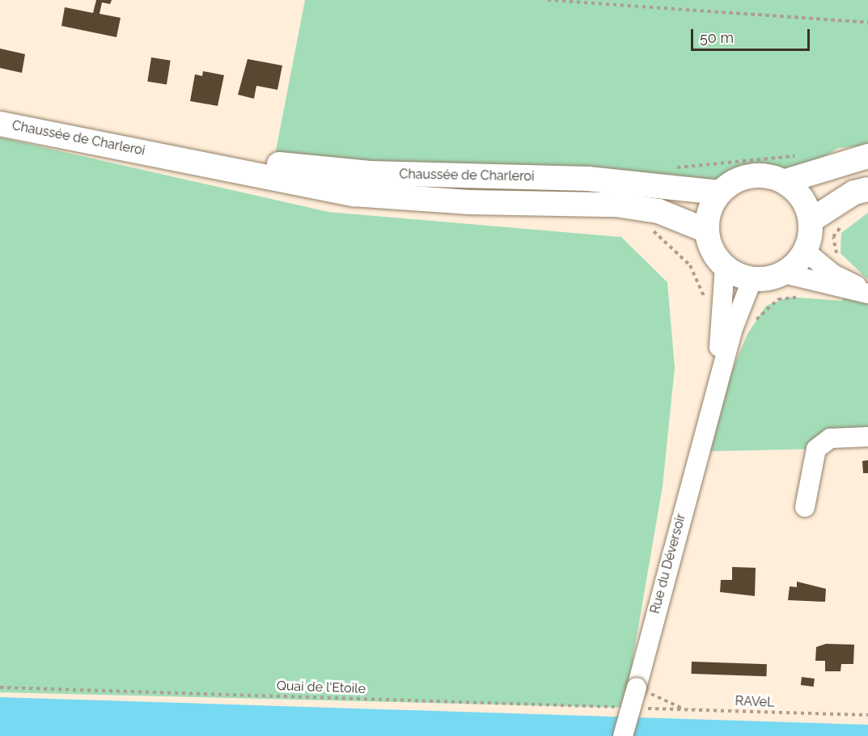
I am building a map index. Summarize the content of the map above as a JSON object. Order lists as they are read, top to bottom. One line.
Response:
{"streets":{"main road":["Chaussée de Charleroi"],"street":["Rue du Déversoir"],"path":["Quai de l'Etoile","RAVeL"]},"crossings":[["Chaussée de Charleroi","Rue du Déversoir"]],"scale_bar":"50 m"}
